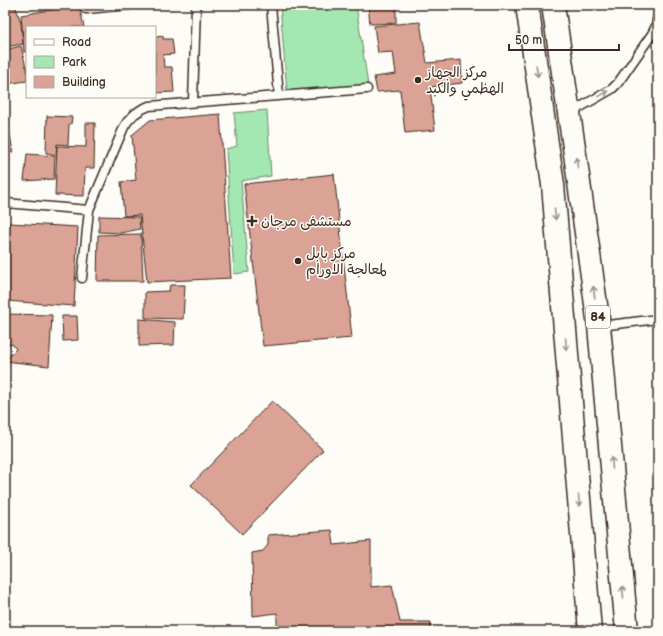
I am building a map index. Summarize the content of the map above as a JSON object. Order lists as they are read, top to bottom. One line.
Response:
{"streets":{"main road":["84"]},"places":{"other":["مركز الجهاز الهظمي والكبد","مركز بابل لمعالجة الاورام"],"health":["مستشفى مرجان"]},"legend":["Road","Park","Building"],"scale_bar":"50 m"}
